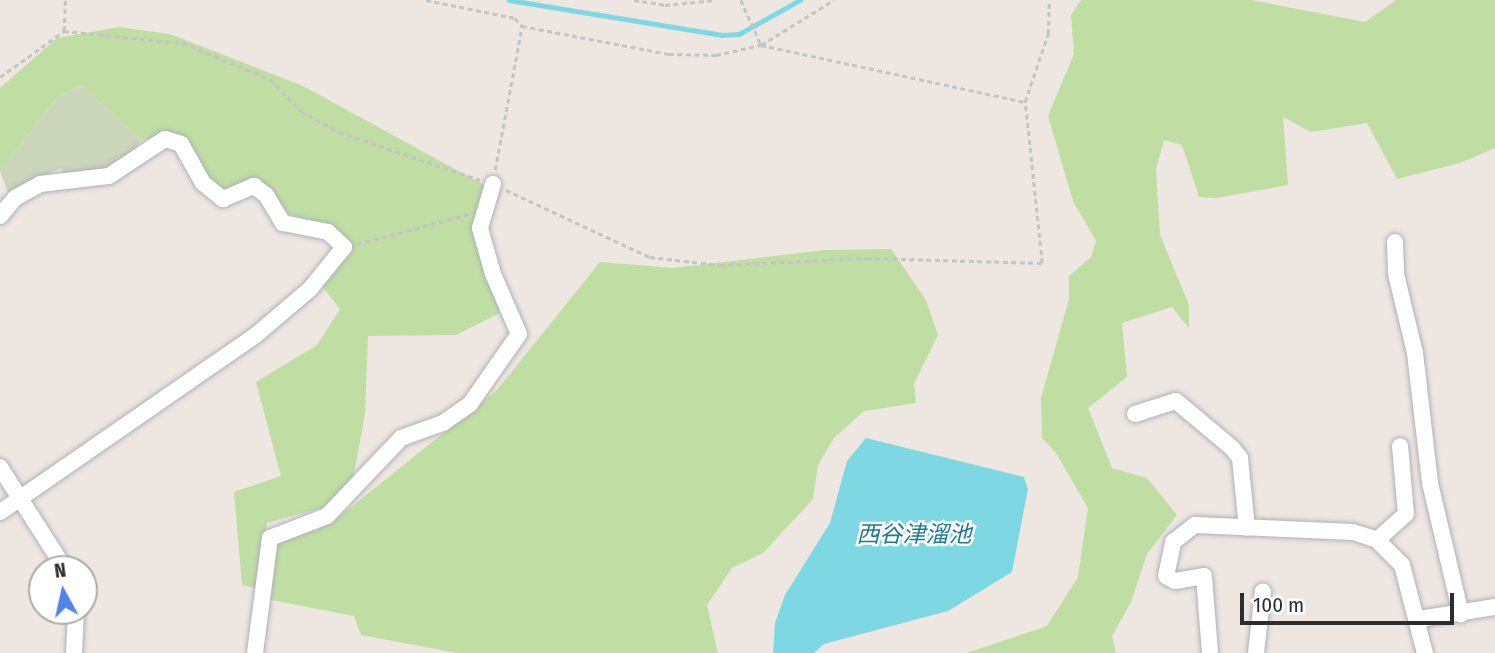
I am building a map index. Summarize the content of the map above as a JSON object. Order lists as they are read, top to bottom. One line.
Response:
{"water":["西谷津溜池"],"scale_bar":"100 m","north":"top"}
